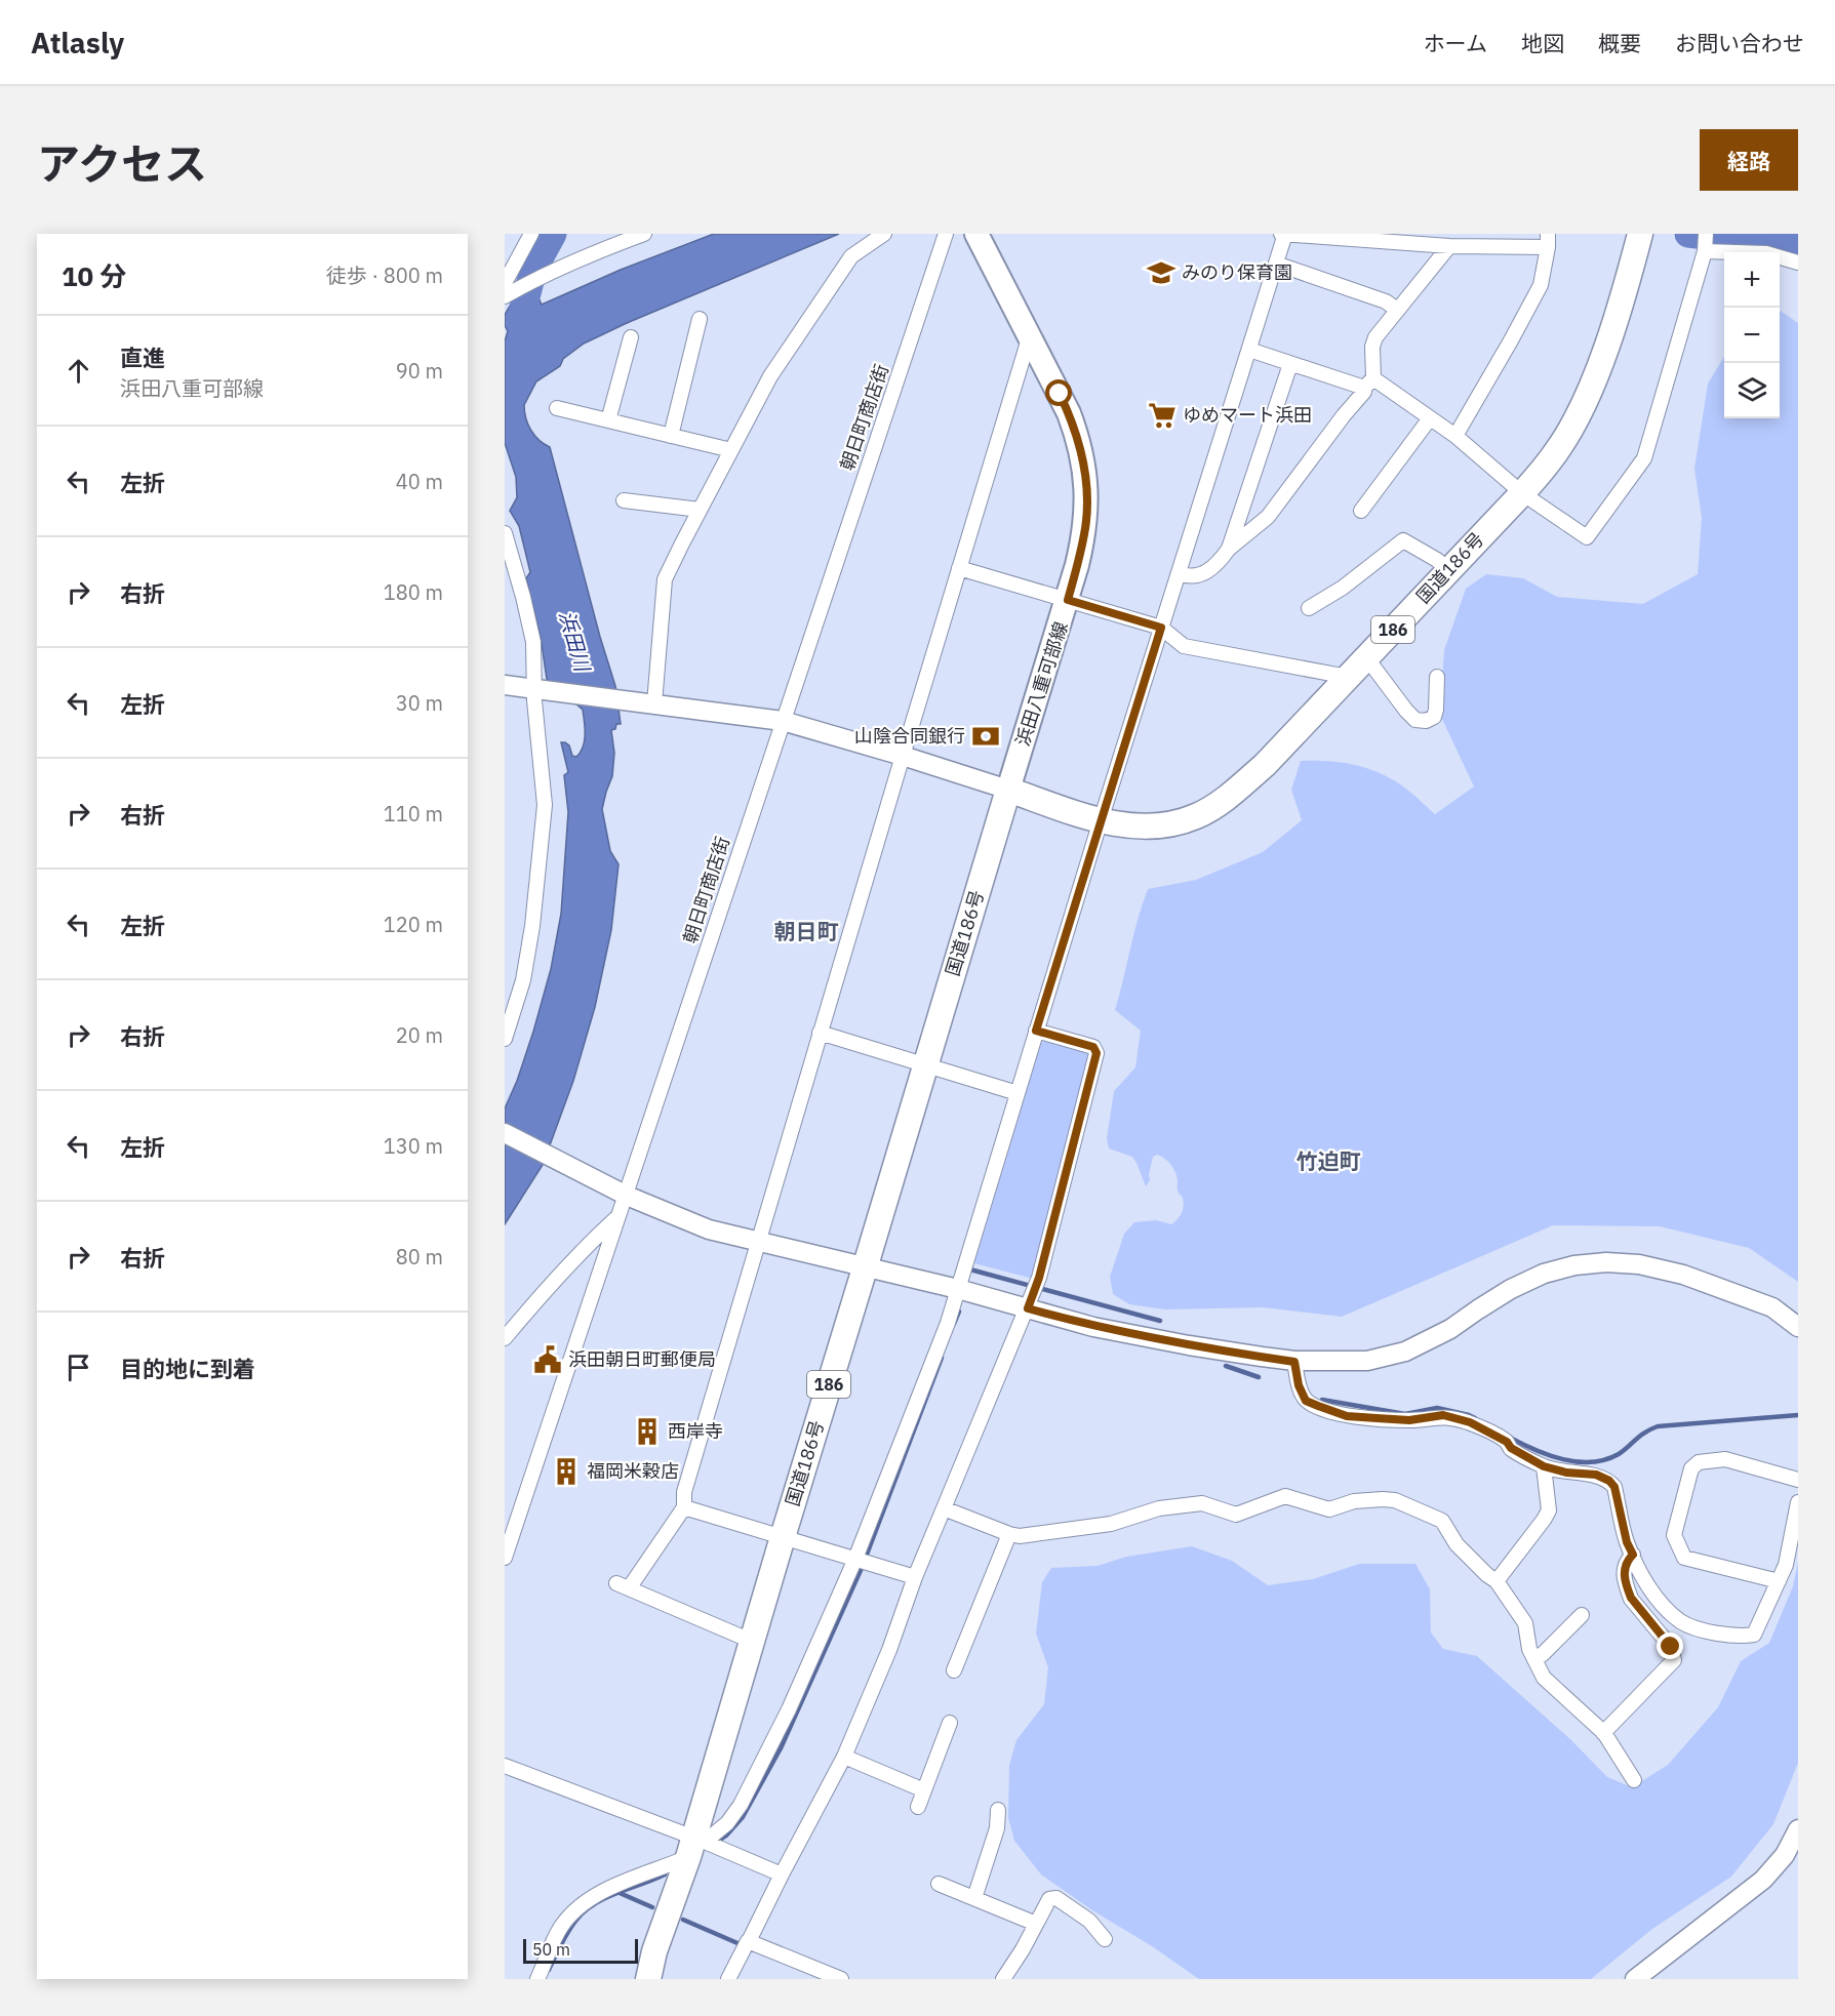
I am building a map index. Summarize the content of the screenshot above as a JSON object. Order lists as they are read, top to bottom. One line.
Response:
{"streets":{"highway":["国道186号","186"],"main road":["浜田八重可部線"],"street":["朝日町商店街"]},"crossings":[["国道186号","浜田八重可部線"]],"districts":["朝日町","竹迫町"],"water":["浜田川"],"places":{"school or university":["みのり保育園"],"supermarket":["ゆめマート浜田"],"bank":["山陰合同銀行"],"public building":["浜田朝日町郵便局"],"building":["西岸寺","福岡米穀店"]},"scale_bar":"50 m","page":{"header":"Atlasly","nav":["ホーム","地図","概要","お問い合わせ"],"title":"アクセス","buttons":"経路","heading":["10 分","徒歩 · 800 m"],"map_buttons":["+","−"],"list":[["直進","浜田八重可部線","90 m"],["左折","40 m"],["右折","180 m"],["左折","30 m"],["右折","110 m"],["左折","120 m"],["右折","20 m"],["左折","130 m"],["右折","80 m"],"目的地に到着"],"scale":"50 m"}}
